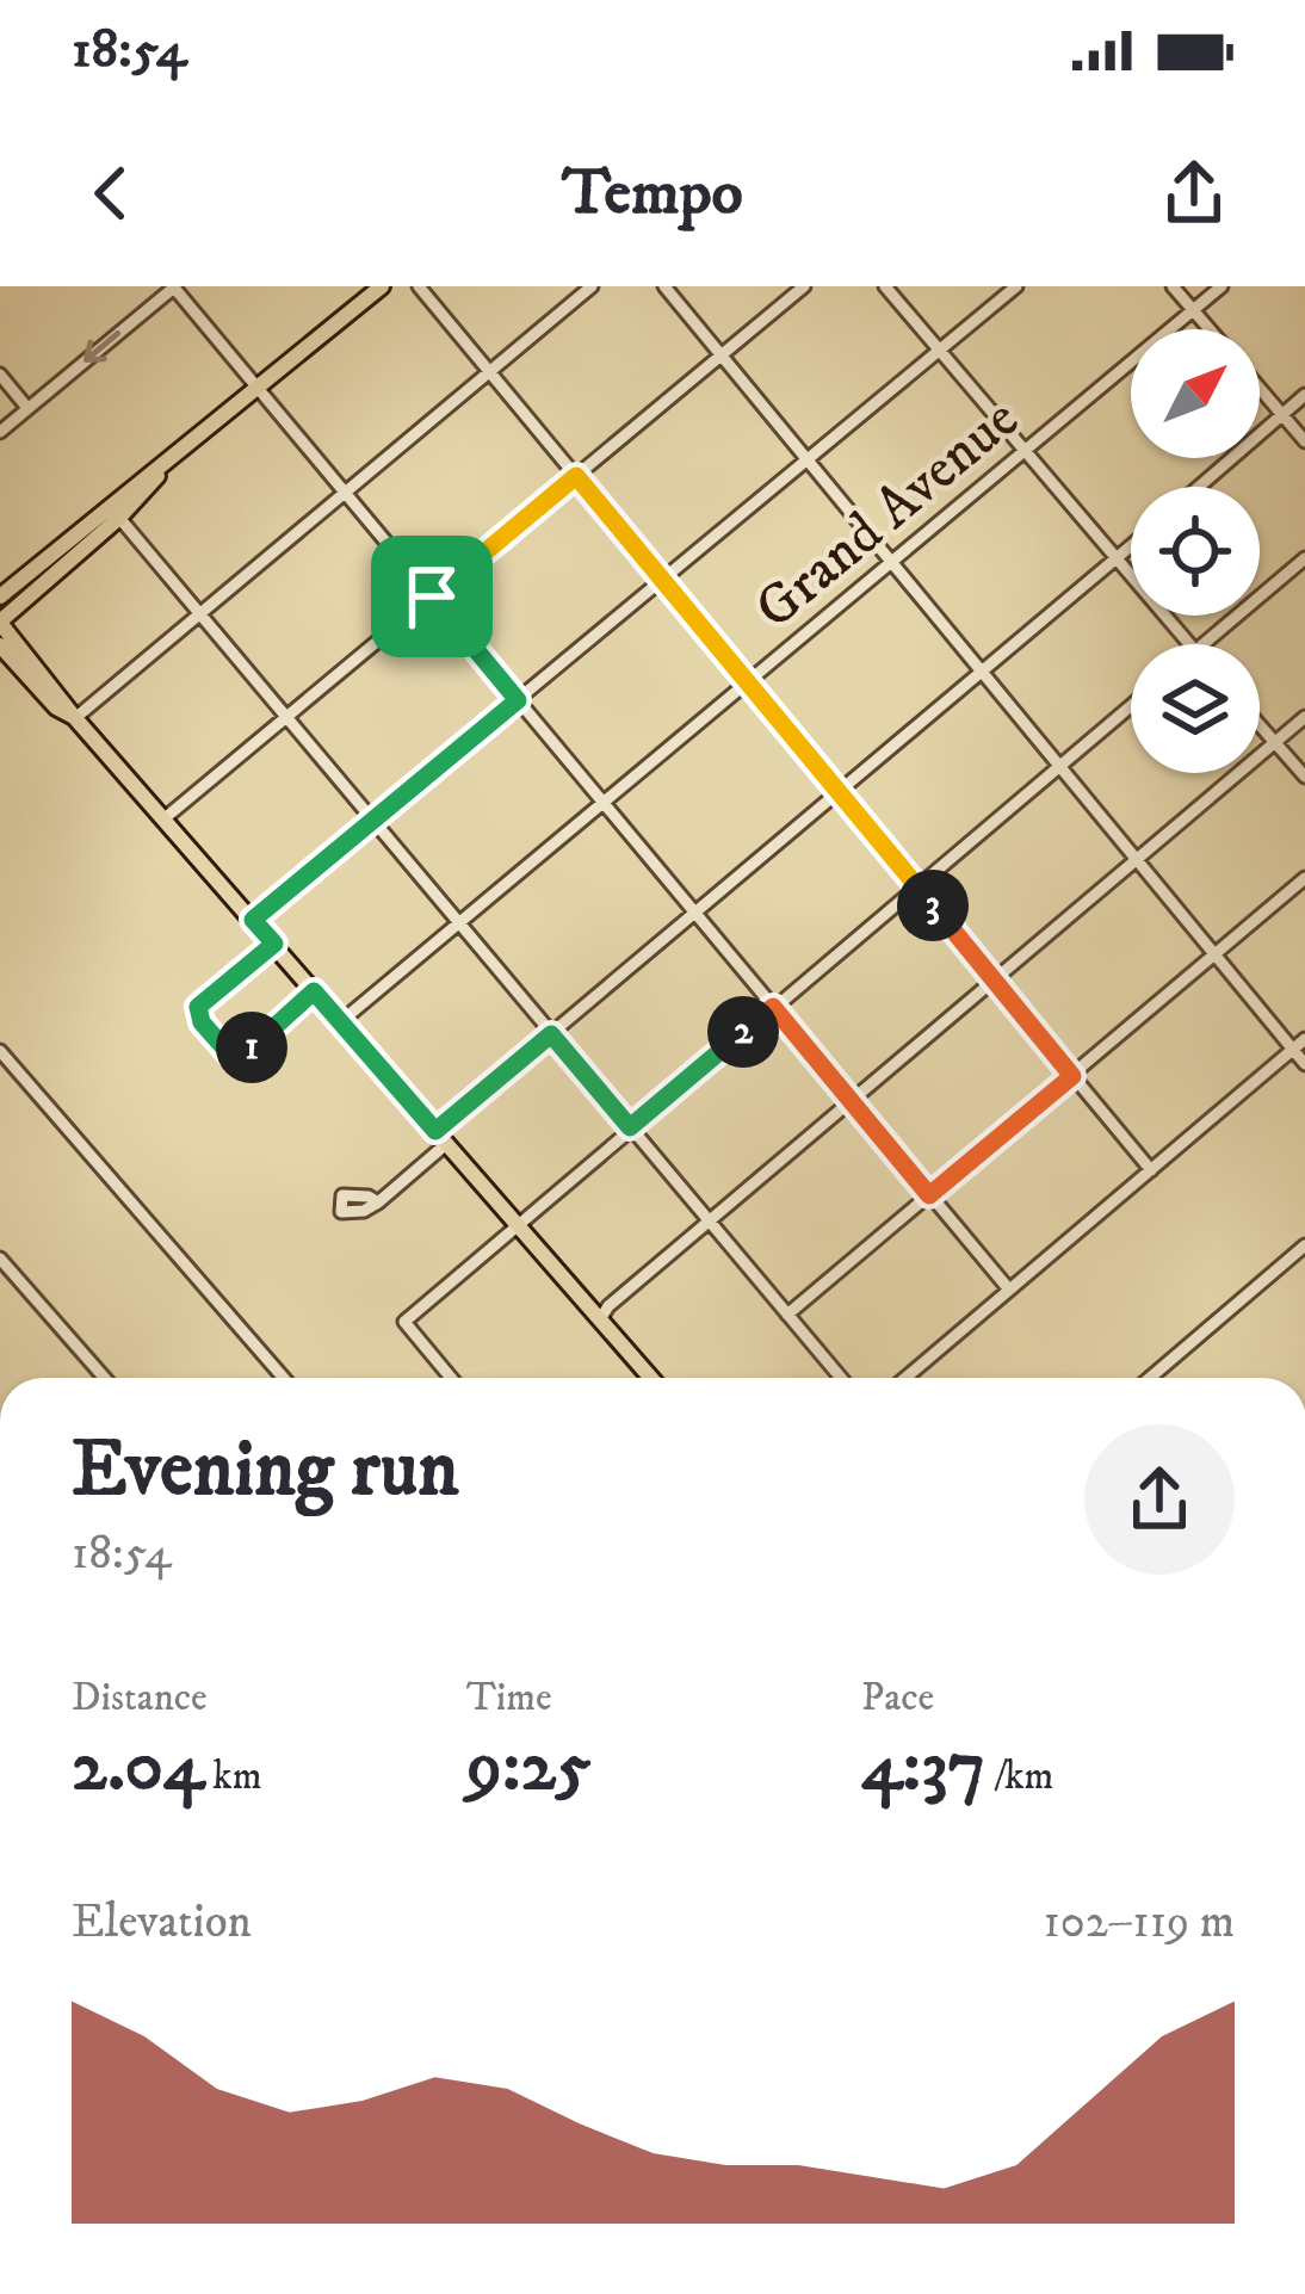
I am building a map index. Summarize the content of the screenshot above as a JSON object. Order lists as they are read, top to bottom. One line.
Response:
{"streets":{"street":["Grand Avenue"]},"north":"top right","page":{"status":"18:54","header":"Tempo","pins":["3","2","1"],"heading":["Evening run","18:54"],"stats":[["Distance","2.04 km"],["Time","9:25"],["Pace","4:37 /km"]],"chart":["Elevation","102–119 m"]}}
